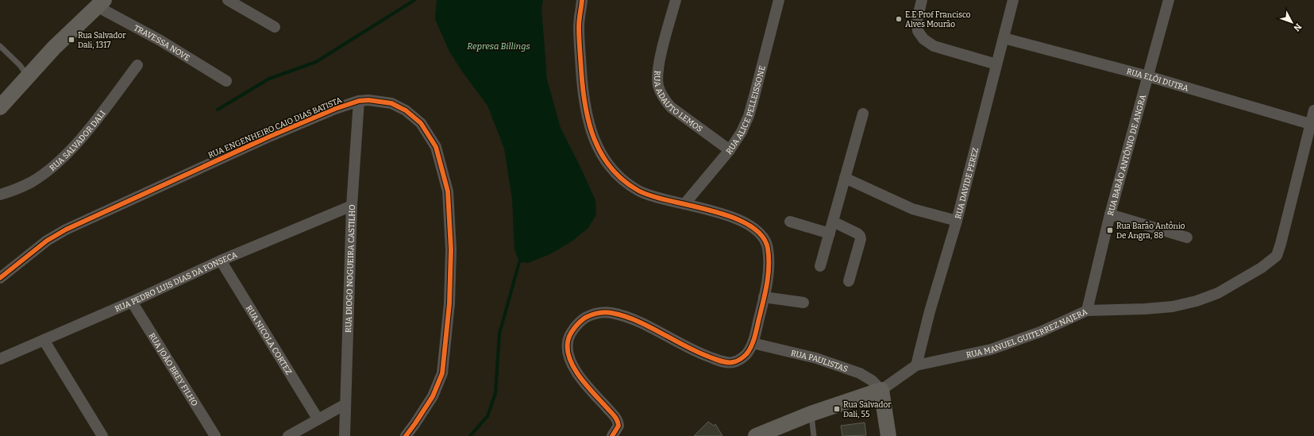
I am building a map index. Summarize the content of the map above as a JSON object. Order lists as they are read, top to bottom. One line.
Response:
{"streets":{"street":["TRAVESSA NOVE","RUA ELÓI DUTRA","RUA ADAUTO LEMOS","RUA ALICE PELLEISSONE","RUA ENGENHEIRO CAIO DIAS BATISTA","RUA SALVADOR DALI","RUA BARÃO ANTÔNIO DE ANGRA","RUA DAVIDE PEREZ","RUA DIOGO NOGUEIRA CASTILHO","RUA PEDRO LUIS DIAS DA FONSECA","RUA MANUEL GUITERREZ NAJERA","RUA NICOLA CORTEZ","RUA PAULISTAS","RUA JOÃO BREY FILHO"]},"crossings":[["RUA ELÓI DUTRA","RUA BARÃO ANTÔNIO DE ANGRA"],["RUA ELÓI DUTRA","RUA DAVIDE PEREZ"],["RUA ELÓI DUTRA","RUA MANUEL GUITERREZ NAJERA"],["RUA ADAUTO LEMOS","RUA ALICE PELLEISSONE"],["RUA ENGENHEIRO CAIO DIAS BATISTA","RUA DIOGO NOGUEIRA CASTILHO"],["RUA BARÃO ANTÔNIO DE ANGRA","RUA MANUEL GUITERREZ NAJERA"],["RUA DAVIDE PEREZ","RUA MANUEL GUITERREZ NAJERA"],["RUA DIOGO NOGUEIRA CASTILHO","RUA PEDRO LUIS DIAS DA FONSECA"],["RUA PEDRO LUIS DIAS DA FONSECA","RUA NICOLA CORTEZ"],["RUA PEDRO LUIS DIAS DA FONSECA","RUA JOÃO BREY FILHO"],["RUA MANUEL GUITERREZ NAJERA","RUA PAULISTAS"]],"water":["Represa Billings"],"places":{"other":["E.E Prof Francisco Alves Mourão"],"transit":["Rua Salvador Dali, 1317","Rua Barão Antônio De Angra, 88","Rua Salvador Dali, 55"]},"north":"bottom right"}
